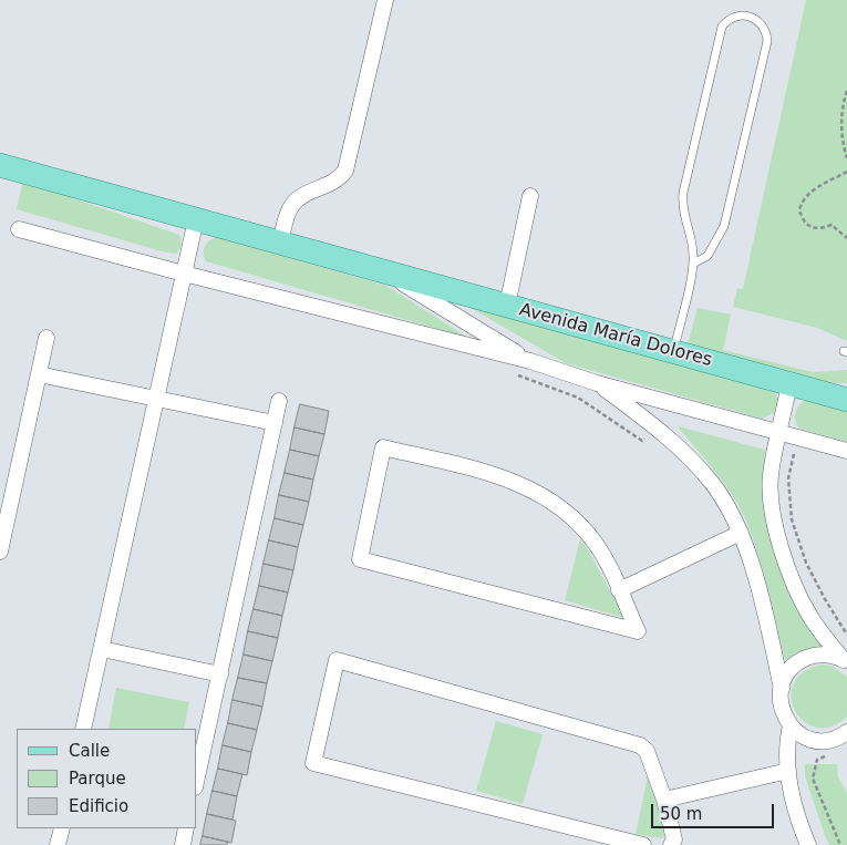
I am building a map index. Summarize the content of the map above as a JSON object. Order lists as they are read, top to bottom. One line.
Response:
{"streets":{"main road":["Avenida María Dolores"]},"legend":["Calle","Parque","Edificio"],"scale_bar":"50 m"}
